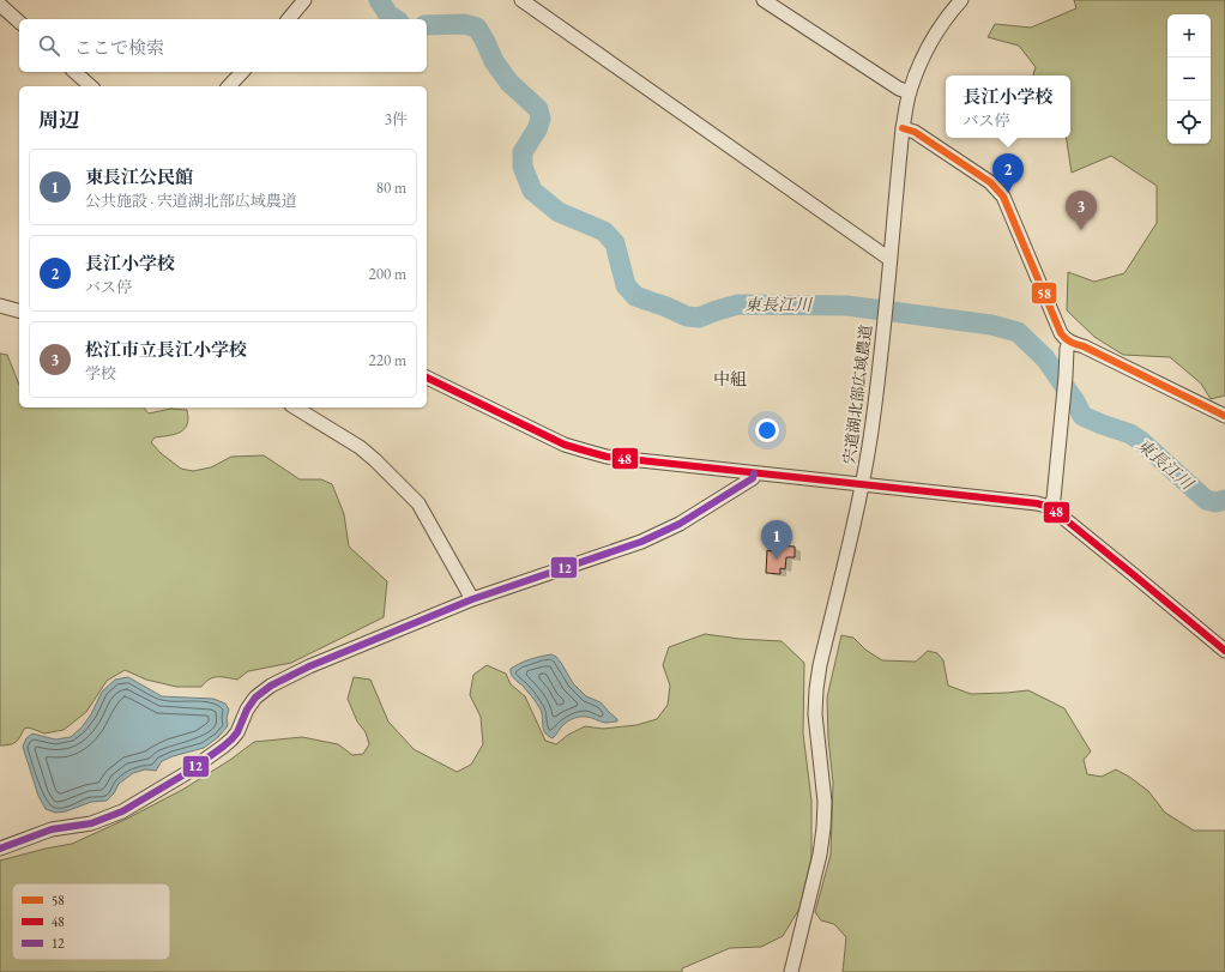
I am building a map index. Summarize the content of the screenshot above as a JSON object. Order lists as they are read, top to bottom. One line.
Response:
{"streets":{"street":["宍道湖北部広域農道"]},"districts":["中組"],"water":["東長江川"],"lines":["transit line 58","transit line 48","transit line 12"],"legend":["58","48","12"],"page":{"map_buttons":["+","−"],"search":"ここで検索","popup":["長江小学校","バス停"],"heading":["周辺","3件"],"list":[{"mark":"1","name":"東長江公民館","note":"公共施設 · 宍道湖北部広域農道","value":"80 m"},{"mark":"2","name":"長江小学校","note":"バス停","value":"200 m"},{"mark":"3","name":"松江市立長江小学校","note":"学校","value":"220 m"}],"pins":["2","3","1"]}}
